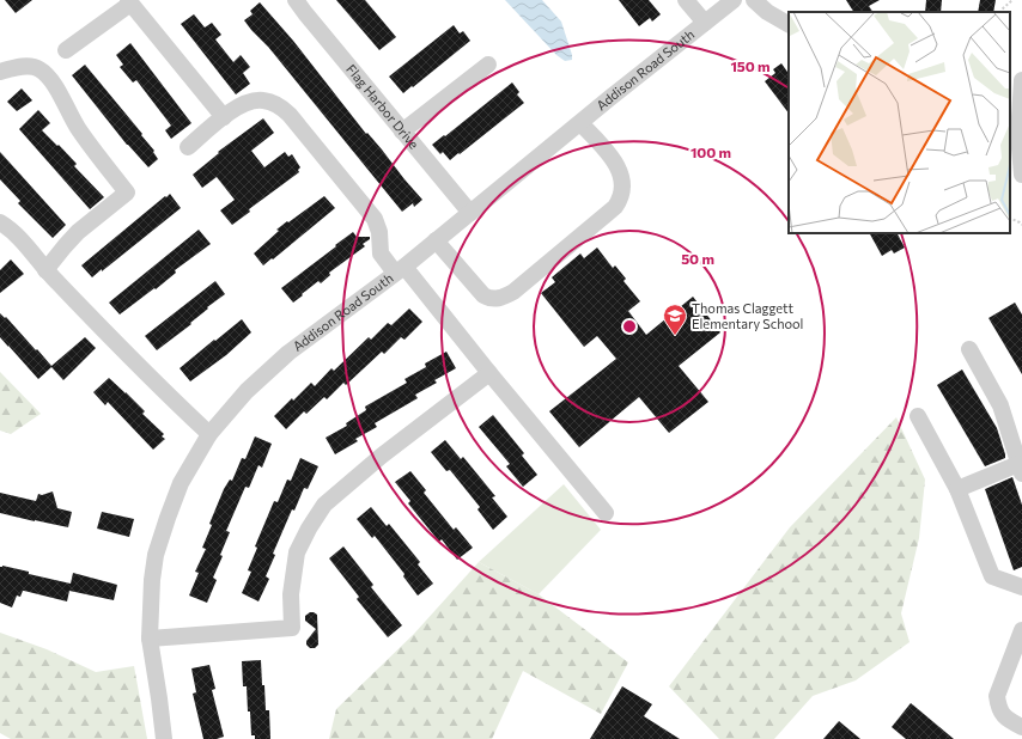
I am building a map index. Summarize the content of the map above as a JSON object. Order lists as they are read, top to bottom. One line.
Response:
{"streets":{"street":["Addison Road South","Flag Harbor Drive"]},"crossings":[["Addison Road South","Flag Harbor Drive"]],"places":{"school or university":["Thomas Claggett Elementary School"]},"rings":["150 m","100 m","50 m"]}
